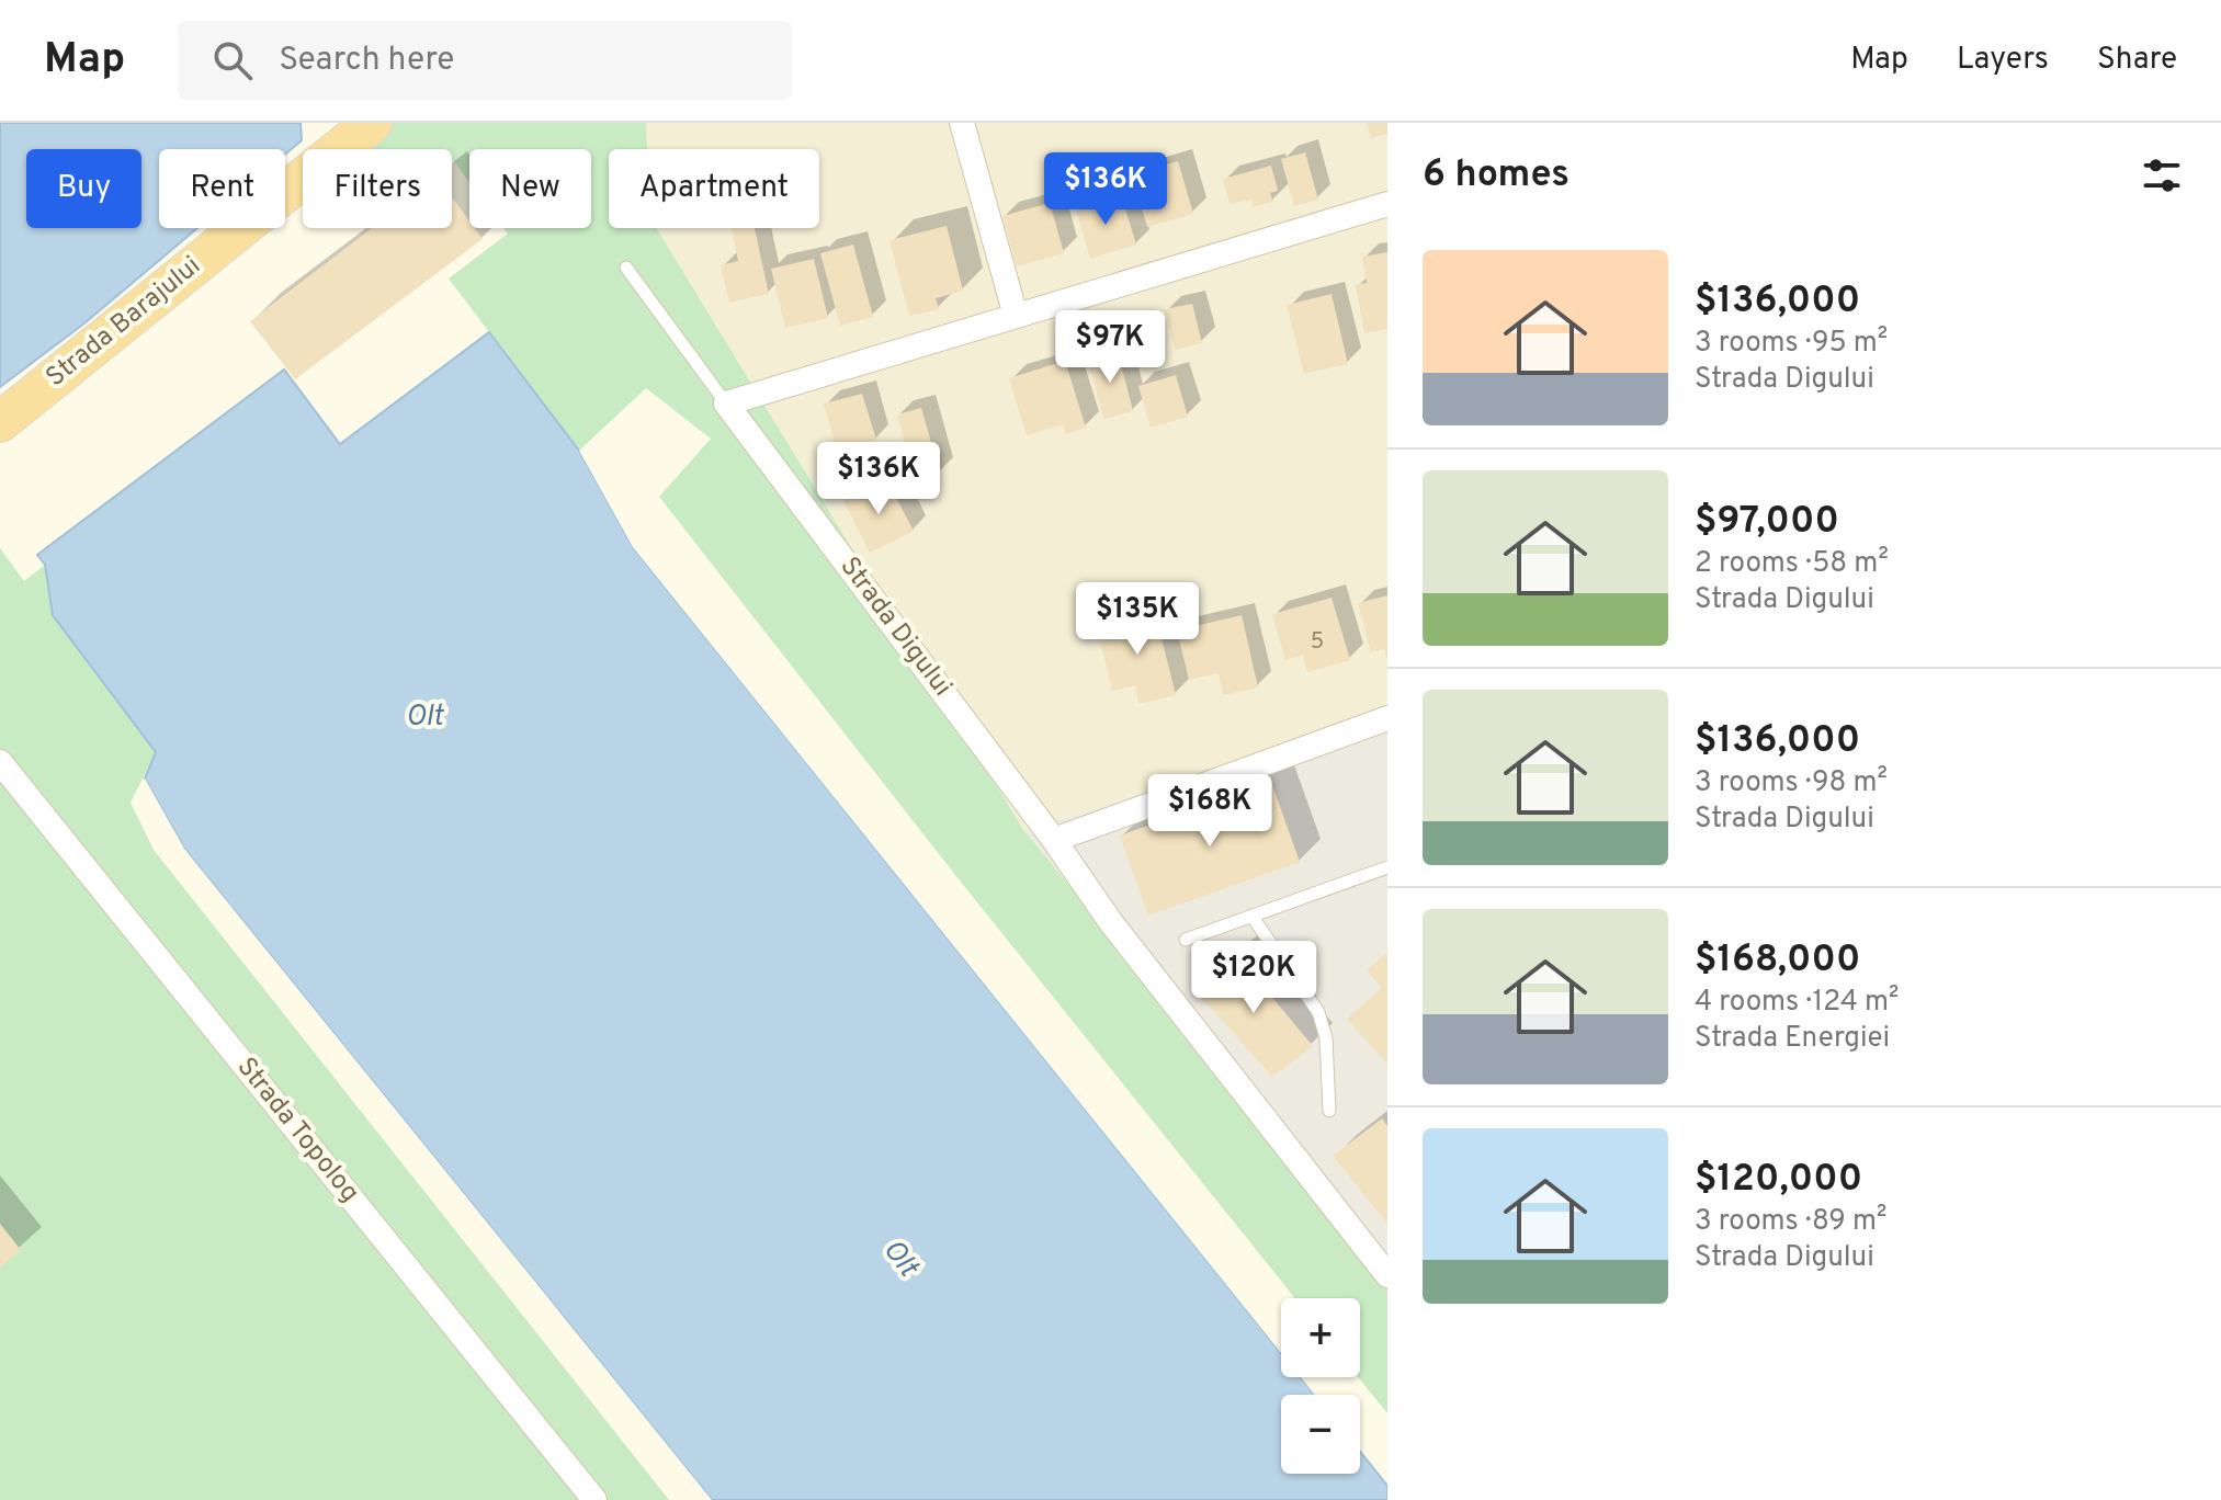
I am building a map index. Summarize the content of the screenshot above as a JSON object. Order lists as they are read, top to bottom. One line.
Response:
{"streets":{"highway":["Strada Barajului"],"street":["Strada Digului","Strada Topolog"]},"water":["Olt"],"house_numbers":["5"],"page":{"header":"Map","search":"Search here","nav":["Map","Layers","Share"],"heading":"6 homes","chip":["Buy","Rent","Filters","New","Apartment"],"price":["$136K","$97K","$136K","$135K","$168K","$120K"],"list":[{"name":"$136,000","note":"3 rooms · 95 m² · Strada Digului"},{"name":"$97,000","note":"2 rooms · 58 m² · Strada Digului"},{"name":"$136,000","note":"3 rooms · 98 m² · Strada Digului"},{"name":"$168,000","note":"4 rooms · 124 m² · Strada Energiei"},{"name":"$120,000","note":"3 rooms · 89 m² · Strada Digului"}],"map_buttons":["+","−"]}}
